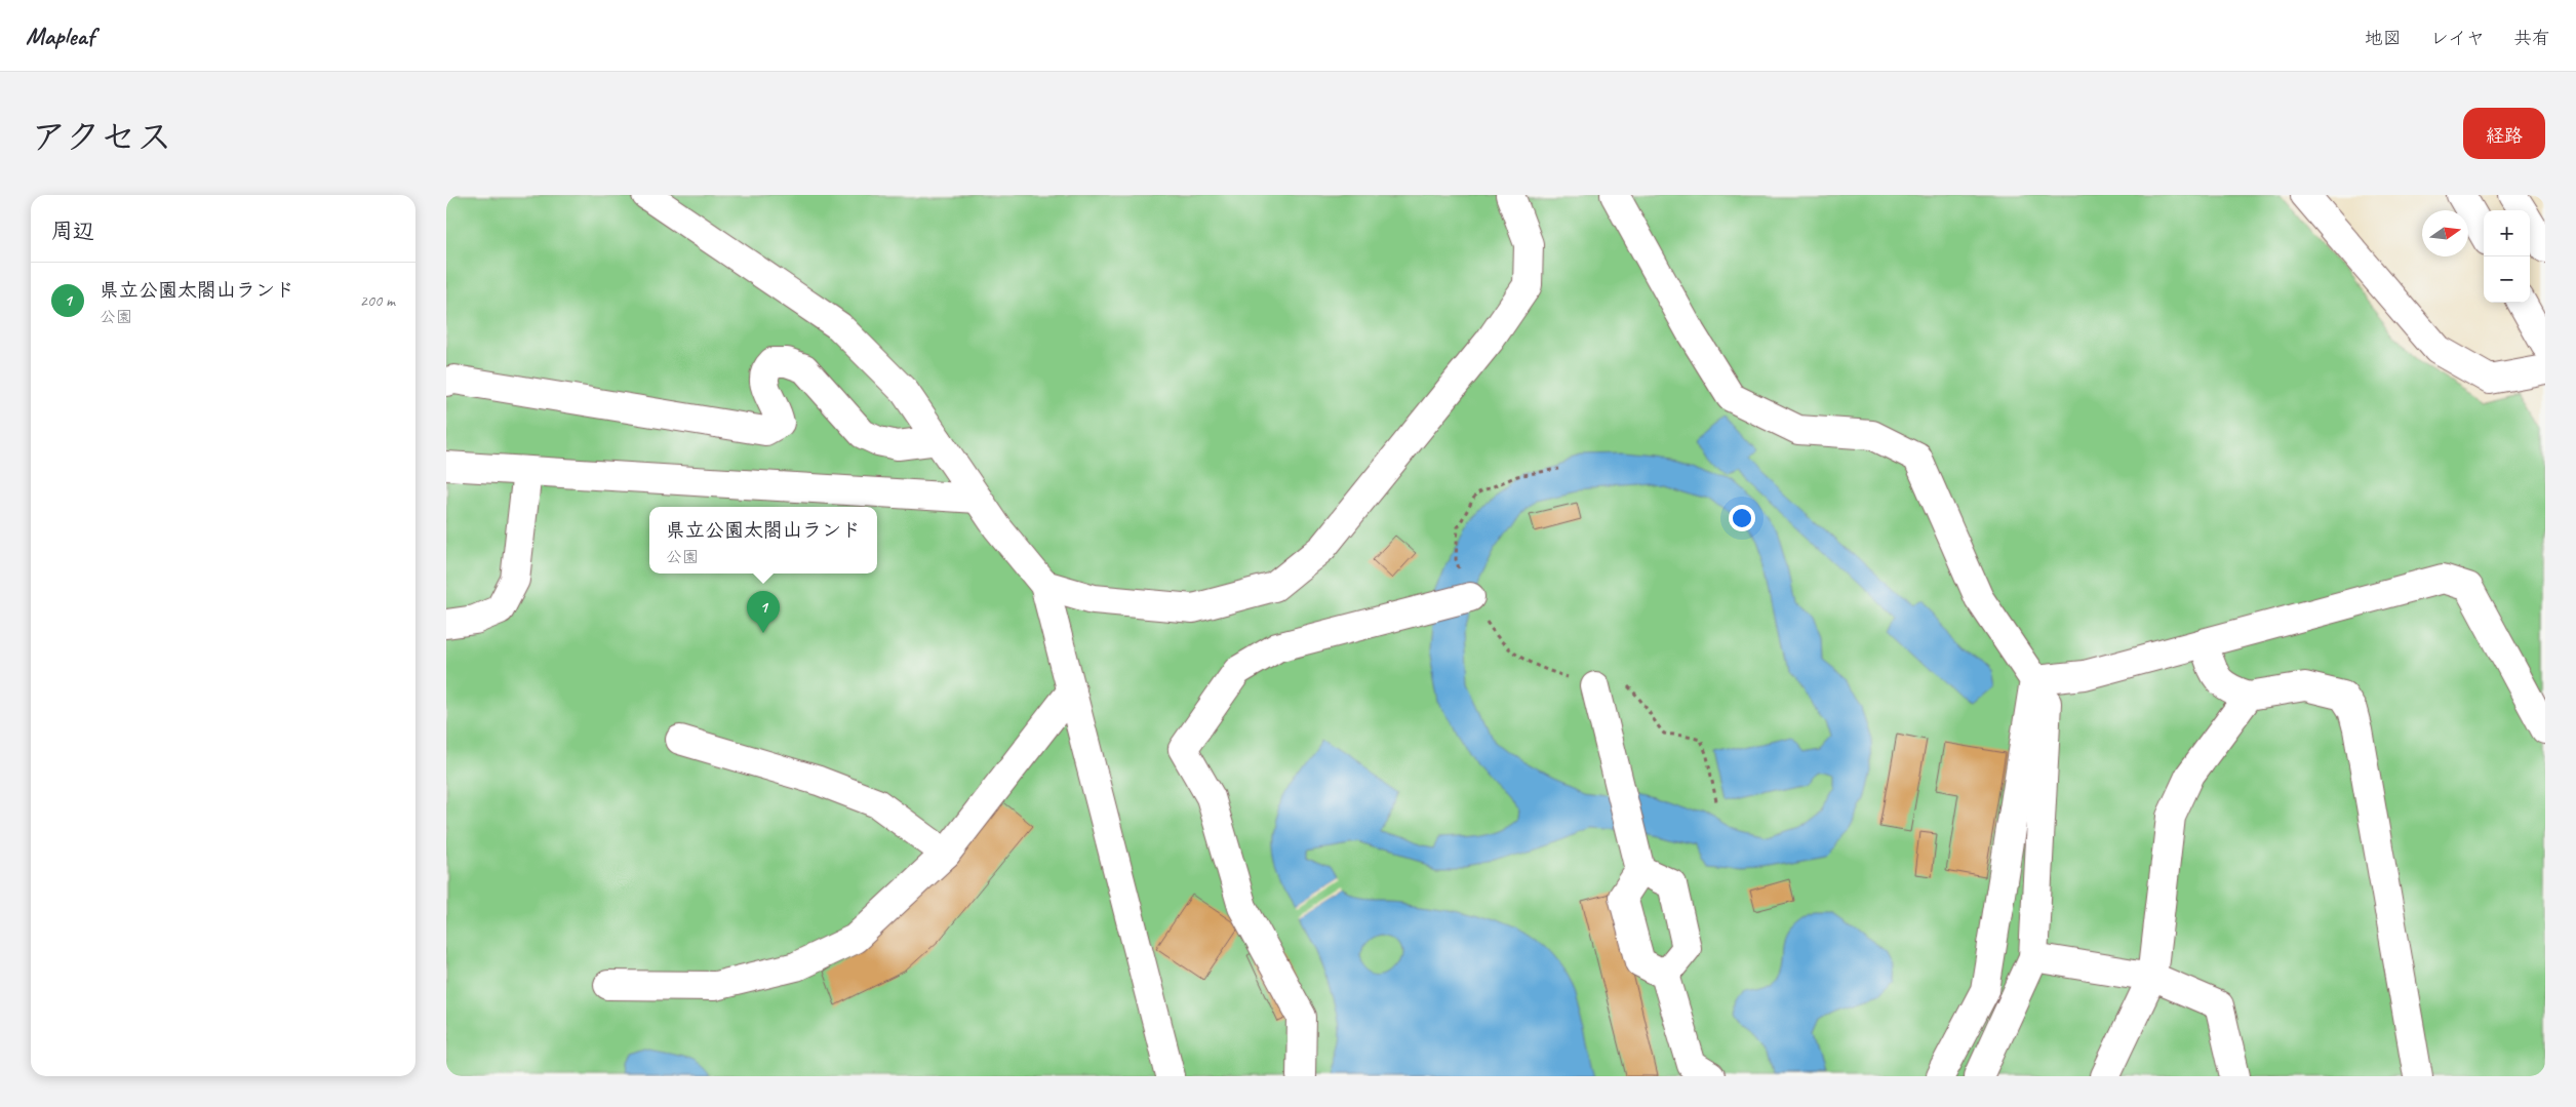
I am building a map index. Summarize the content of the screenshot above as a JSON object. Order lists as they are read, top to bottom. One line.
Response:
{"north":"right","page":{"header":"Mapleaf","nav":["地図","レイヤ","共有"],"title":"アクセス","buttons":"経路","heading":"周辺","map_buttons":["+","−"],"list":[{"mark":"1","name":"県立公園太閤山ランド","note":"公園","value":"200 m"}],"popup":["県立公園太閤山ランド","公園"],"pins":"1"}}
